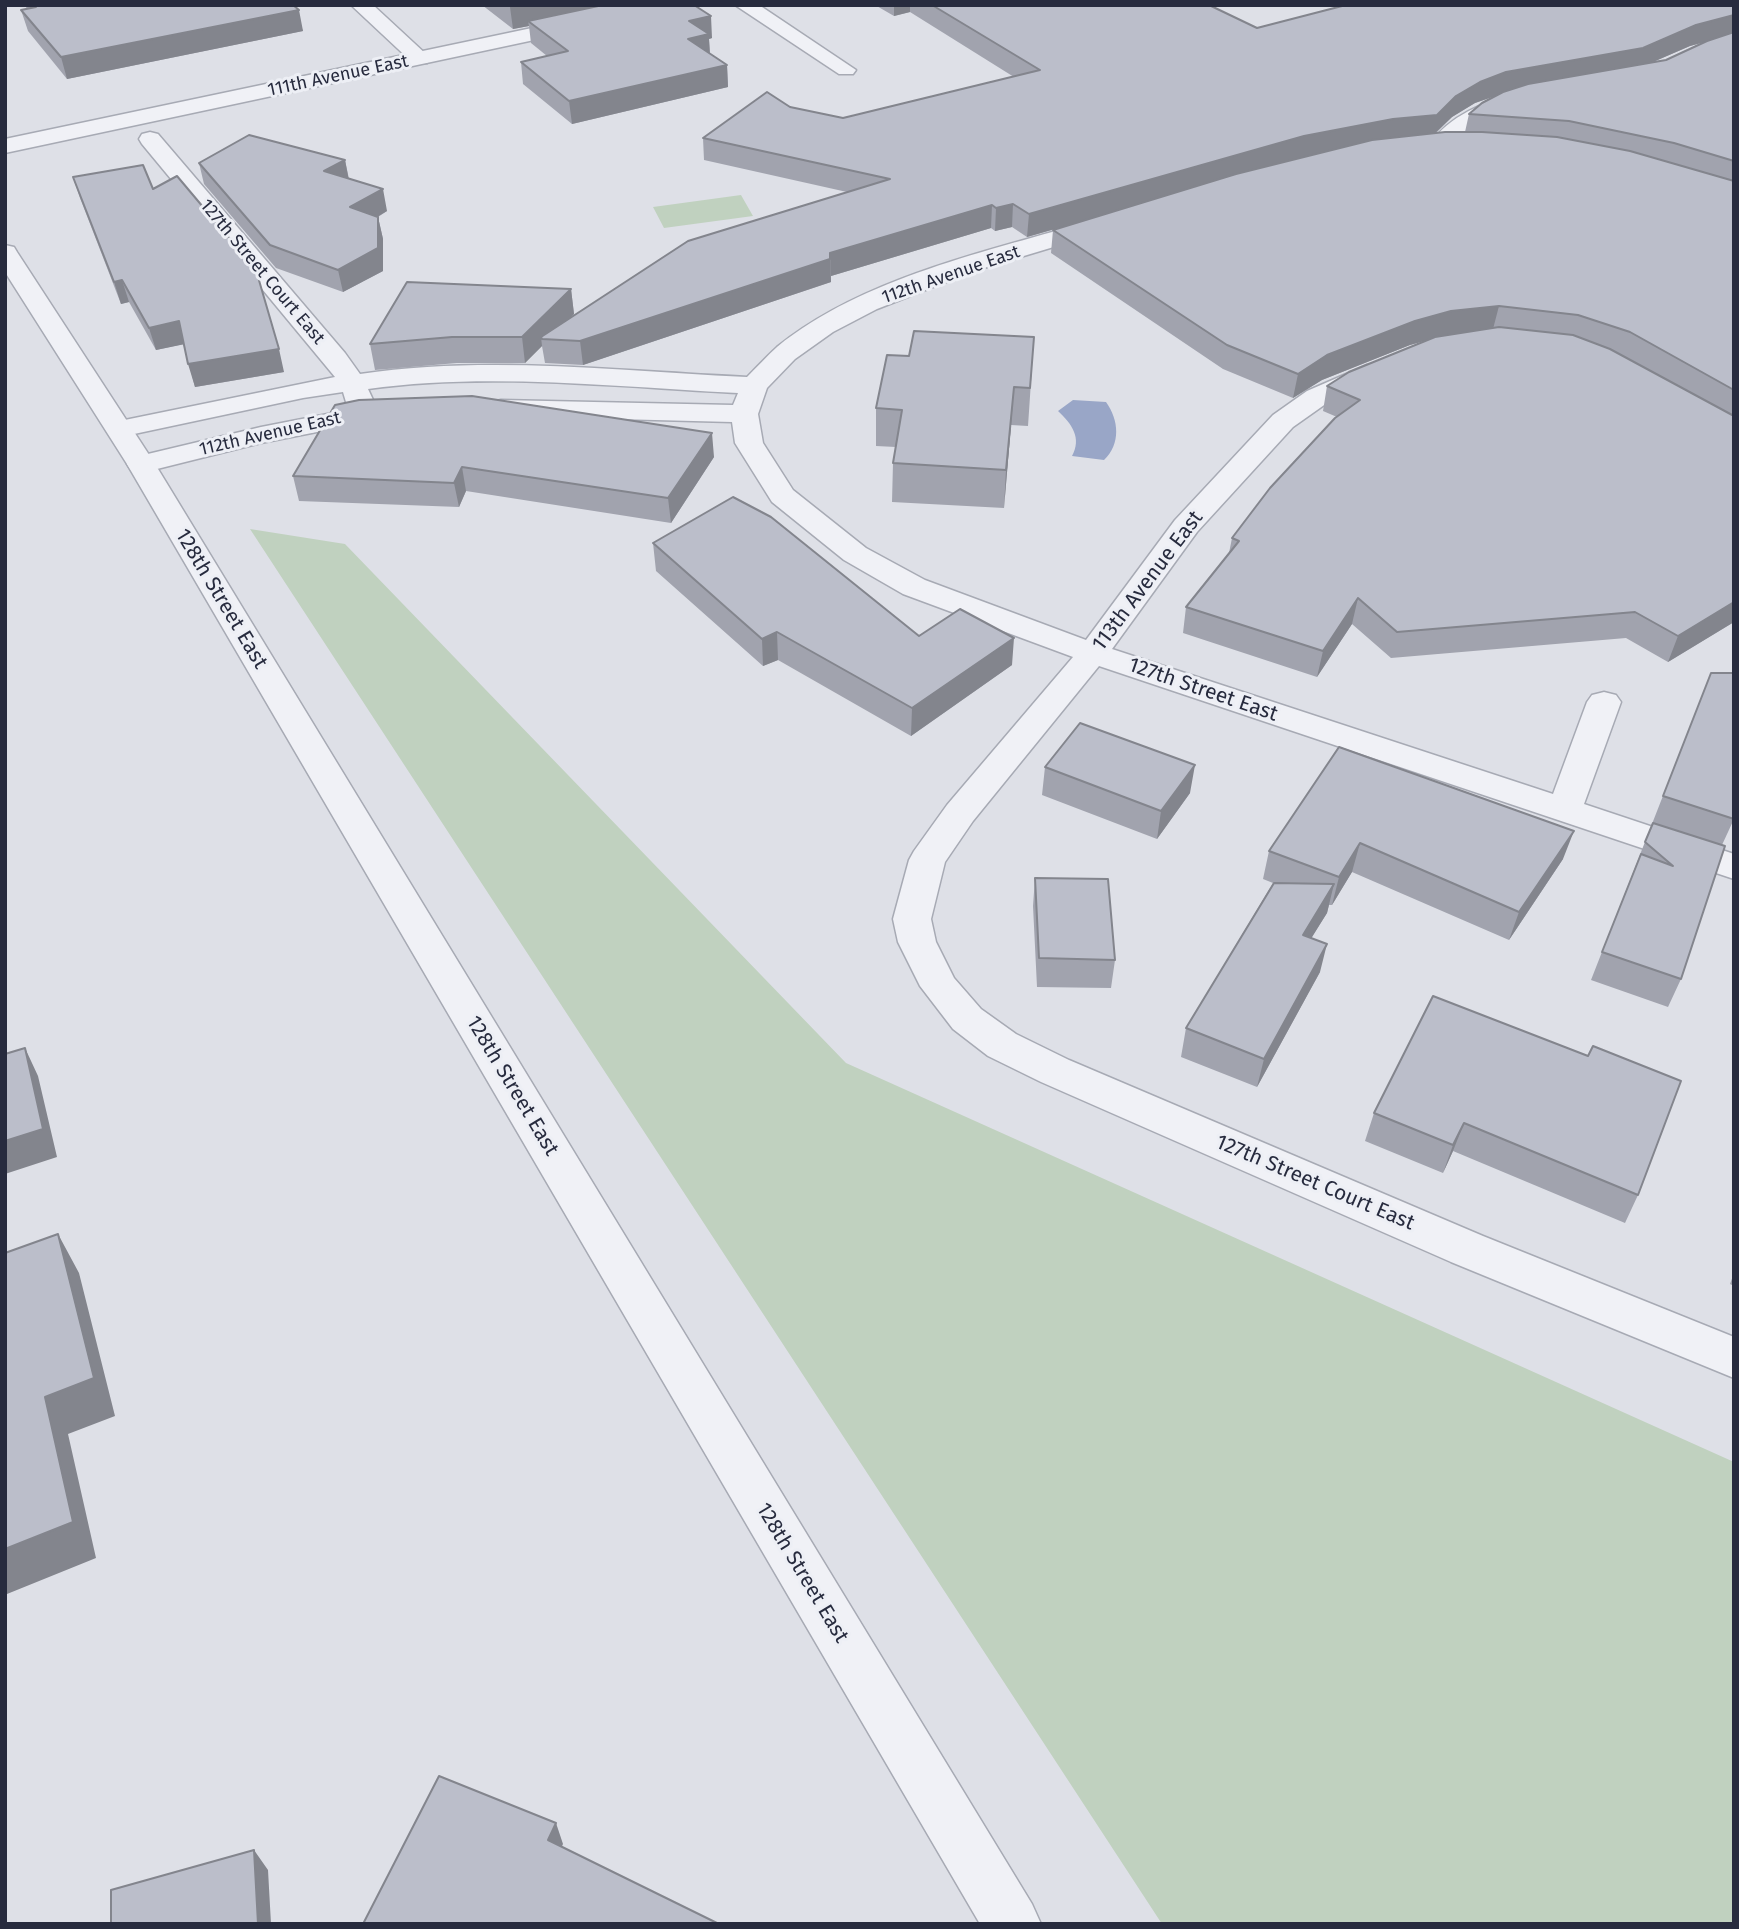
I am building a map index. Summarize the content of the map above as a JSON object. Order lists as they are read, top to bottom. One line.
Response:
{"streets":{"street":["111th Avenue East","127th Street Court East","112th Avenue East","113th Avenue East","128th Street East","127th Street East"]},"crossings":[["127th Street Court East","112th Avenue East"],["127th Street Court East","113th Avenue East"],["112th Avenue East","128th Street East"],["112th Avenue East","127th Street East"],["113th Avenue East","127th Street East"]]}
